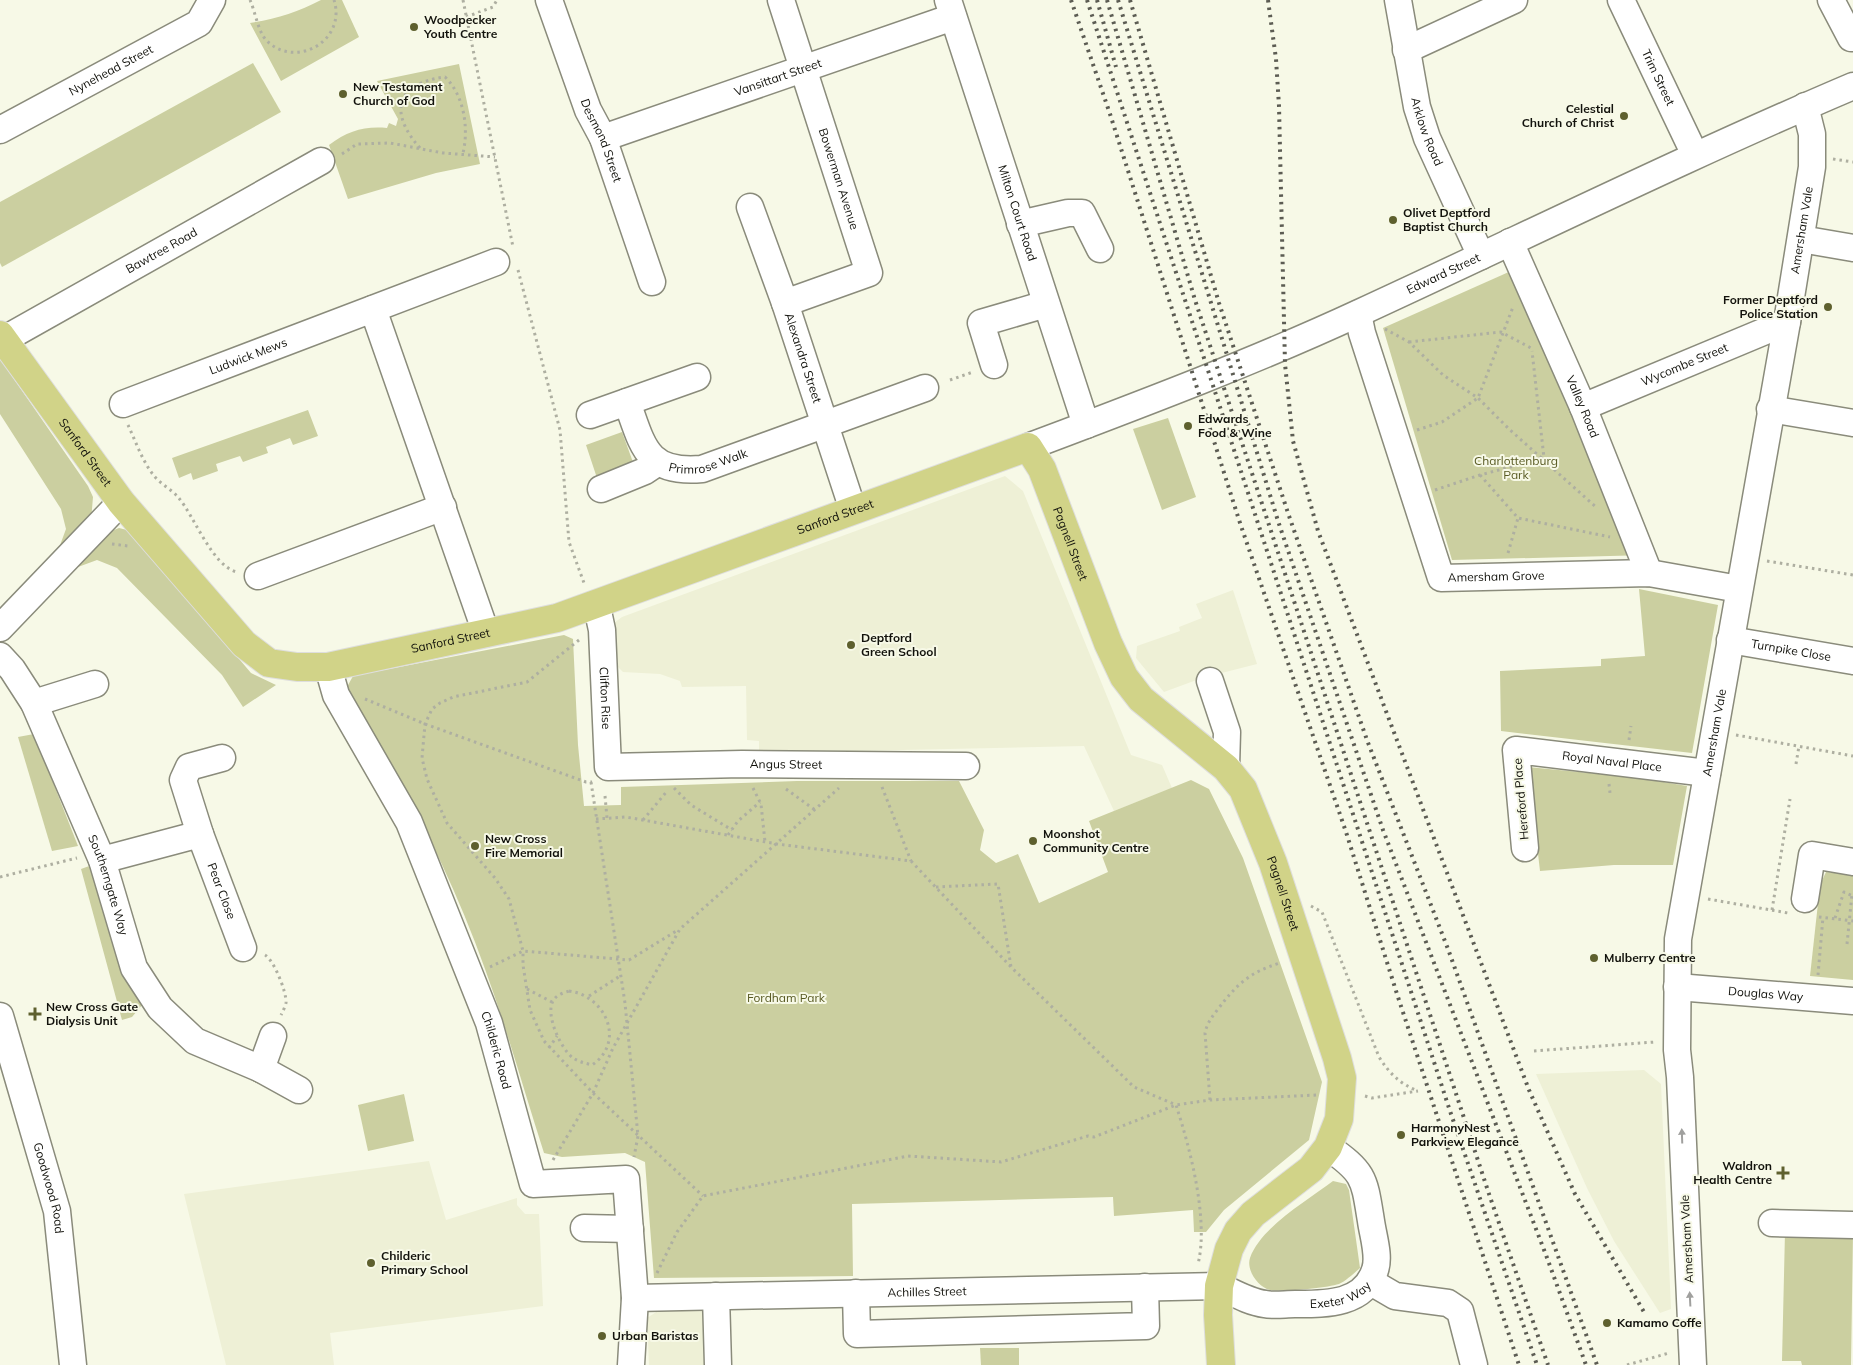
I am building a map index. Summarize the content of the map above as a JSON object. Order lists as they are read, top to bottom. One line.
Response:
{"streets":{"main road":["Sanford Street","Pagnell Street"],"street":["Nynehead Street","Vansittart Street","Trim Street","Arklow Road","Desmond Street","Bowerman Avenue","Milton Court Road","Amersham Vale","Bawtree Road","Edward Street","Ludwick Mews","Alexandra Street","Wycombe Street","Valley Road","Primrose Walk","Amersham Grove","Turnpike Close","Clifton Rise","Royal Naval Place","Angus Street","Hereford Place","Southerngate Way","Pear Close","Douglas Way","Childeric Road","Goodwood Road","Exeter Way","Achilles Street"]},"crossings":[["Vansittart Street","Desmond Street"],["Vansittart Street","Bowerman Avenue"],["Vansittart Street","Milton Court Road"],["Trim Street","Edward Street"],["Arklow Road","Edward Street"],["Bowerman Avenue","Alexandra Street"],["Milton Court Road","Edward Street"],["Amersham Vale","Edward Street"],["Amersham Vale","Wycombe Street"],["Amersham Vale","Amersham Grove"],["Amersham Vale","Turnpike Close"],["Amersham Vale","Royal Naval Place"],["Amersham Vale","Douglas Way"],["Bawtree Road","Sanford Street"],["Edward Street","Valley Road"],["Edward Street","Sanford Street"],["Edward Street","Pagnell Street"],["Edward Street","Amersham Grove"],["Alexandra Street","Sanford Street"],["Alexandra Street","Primrose Walk"],["Wycombe Street","Valley Road"],["Valley Road","Amersham Grove"],["Sanford Street","Pagnell Street"],["Sanford Street","Clifton Rise"],["Sanford Street","Childeric Road"],["Pagnell Street","Exeter Way"],["Pagnell Street","Achilles Street"],["Clifton Rise","Angus Street"],["Royal Naval Place","Hereford Place"],["Exeter Way","Achilles Street"]],"parks":["Charlottenburg Park","Fordham Park"],"places":{"other":["Woodpecker Youth Centre","New Testament Church of God","Celestial Church of Christ","Olivet Deptford Baptist Church","Former Deptford Police Station","Edwards Food & Wine","Deptford Green School","Moonshot Community Centre","New Cross Fire Memorial","Mulberry Centre","HarmonyNest Parkview Elegance","Childeric Primary School","Kamamo Coffe","Urban Baristas"],"health":["New Cross Gate Dialysis Unit","Waldron Health Centre"]}}
